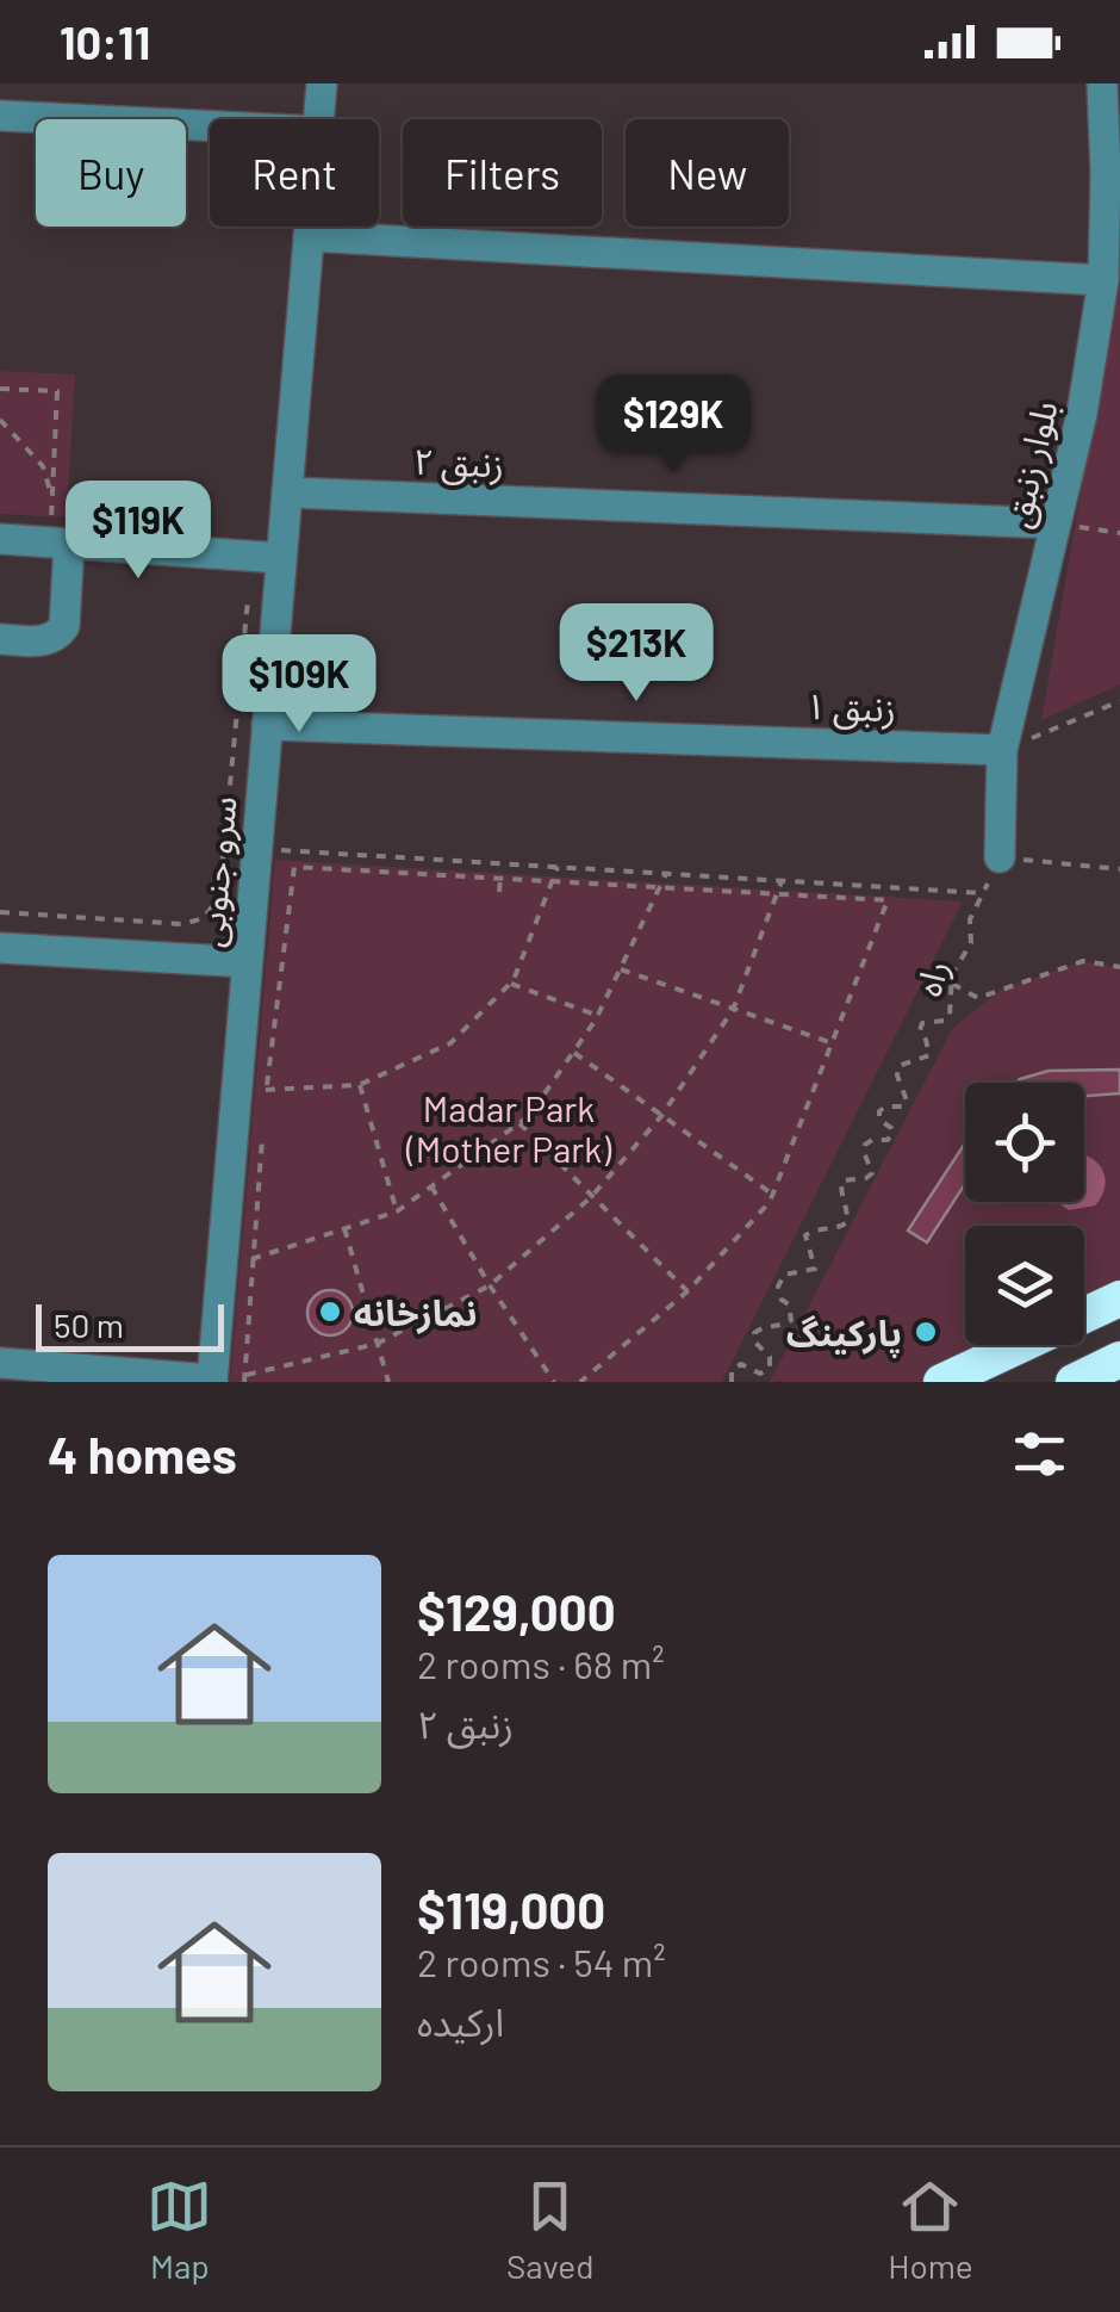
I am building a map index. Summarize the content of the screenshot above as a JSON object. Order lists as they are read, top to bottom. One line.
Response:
{"streets":{"street":["زنبق ۲","بلوار زنبق","زنبق ۱","سرو جنوبی"],"path":["راه"]},"crossings":[["زنبق ۲","بلوار زنبق"],["زنبق ۲","سرو جنوبی"],["بلوار زنبق","زنبق ۱"],["زنبق ۱","سرو جنوبی"]],"parks":["Madar Park (Mother Park)"],"places":["نمازخانه","پارکینگ"],"scale_bar":"50 m","page":{"status":"10:11","chip":["Buy","Rent","Filters","New"],"price":["$129K","$119K","$213K","$109K"],"scale":"50 m","heading":"4 homes","list":[{"name":"$129,000","note":"2 rooms · 68 m² · زنبق ۲"},{"name":"$119,000","note":"2 rooms · 54 m² · ارکیده"}],"tabs":["Map","Saved","Home"]}}
